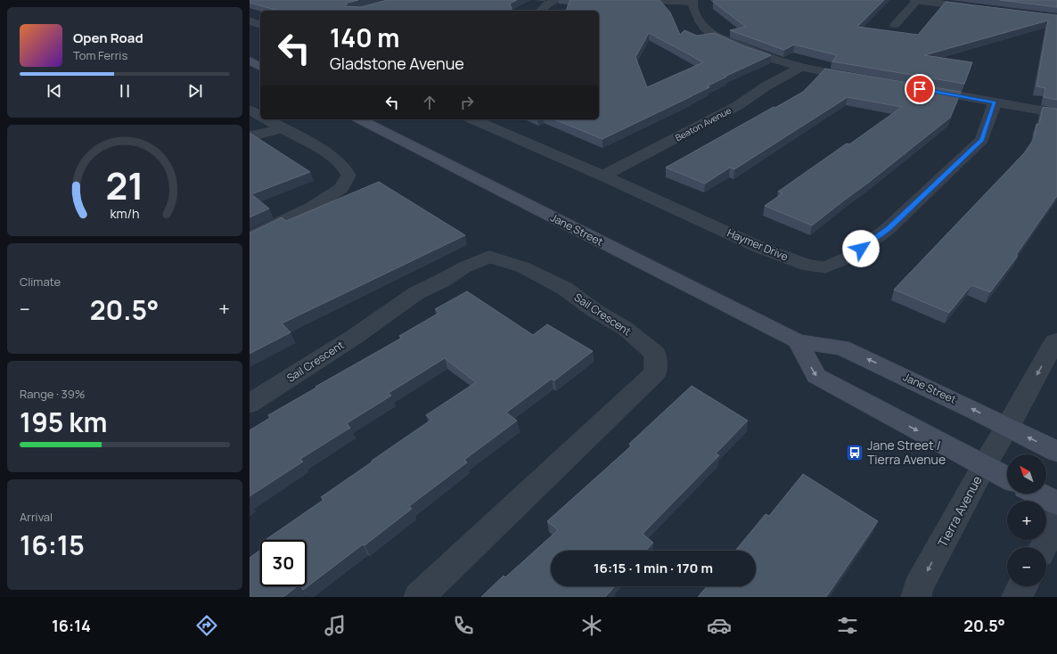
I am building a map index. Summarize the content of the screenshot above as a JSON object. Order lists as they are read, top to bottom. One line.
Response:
{"streets":{"main road":["Jane Street"],"street":["Beaton Avenue","Haymer Drive","Sail Crescent","Tierra Avenue"]},"crossings":[["Beaton Avenue","Haymer Drive"],["Jane Street","Tierra Avenue"]],"one_way":["Tierra Avenue"],"places":{"bus stop":["Jane Street / Tierra Avenue"]},"north":"top left","page":{"turn":["140 m","Gladstone Avenue"],"song":["Open Road","Tom Ferris"],"tile":["Climate",["Range · 39%","195 km"],["Arrival","16:15"]],"heat":["−","20.5°","+"],"map_buttons":["+","−"],"limit":"30","trip":"16:15 · 1 min · 170 m","tabs":["16:14","20.5°"],"gauge":["21","km/h"]}}
